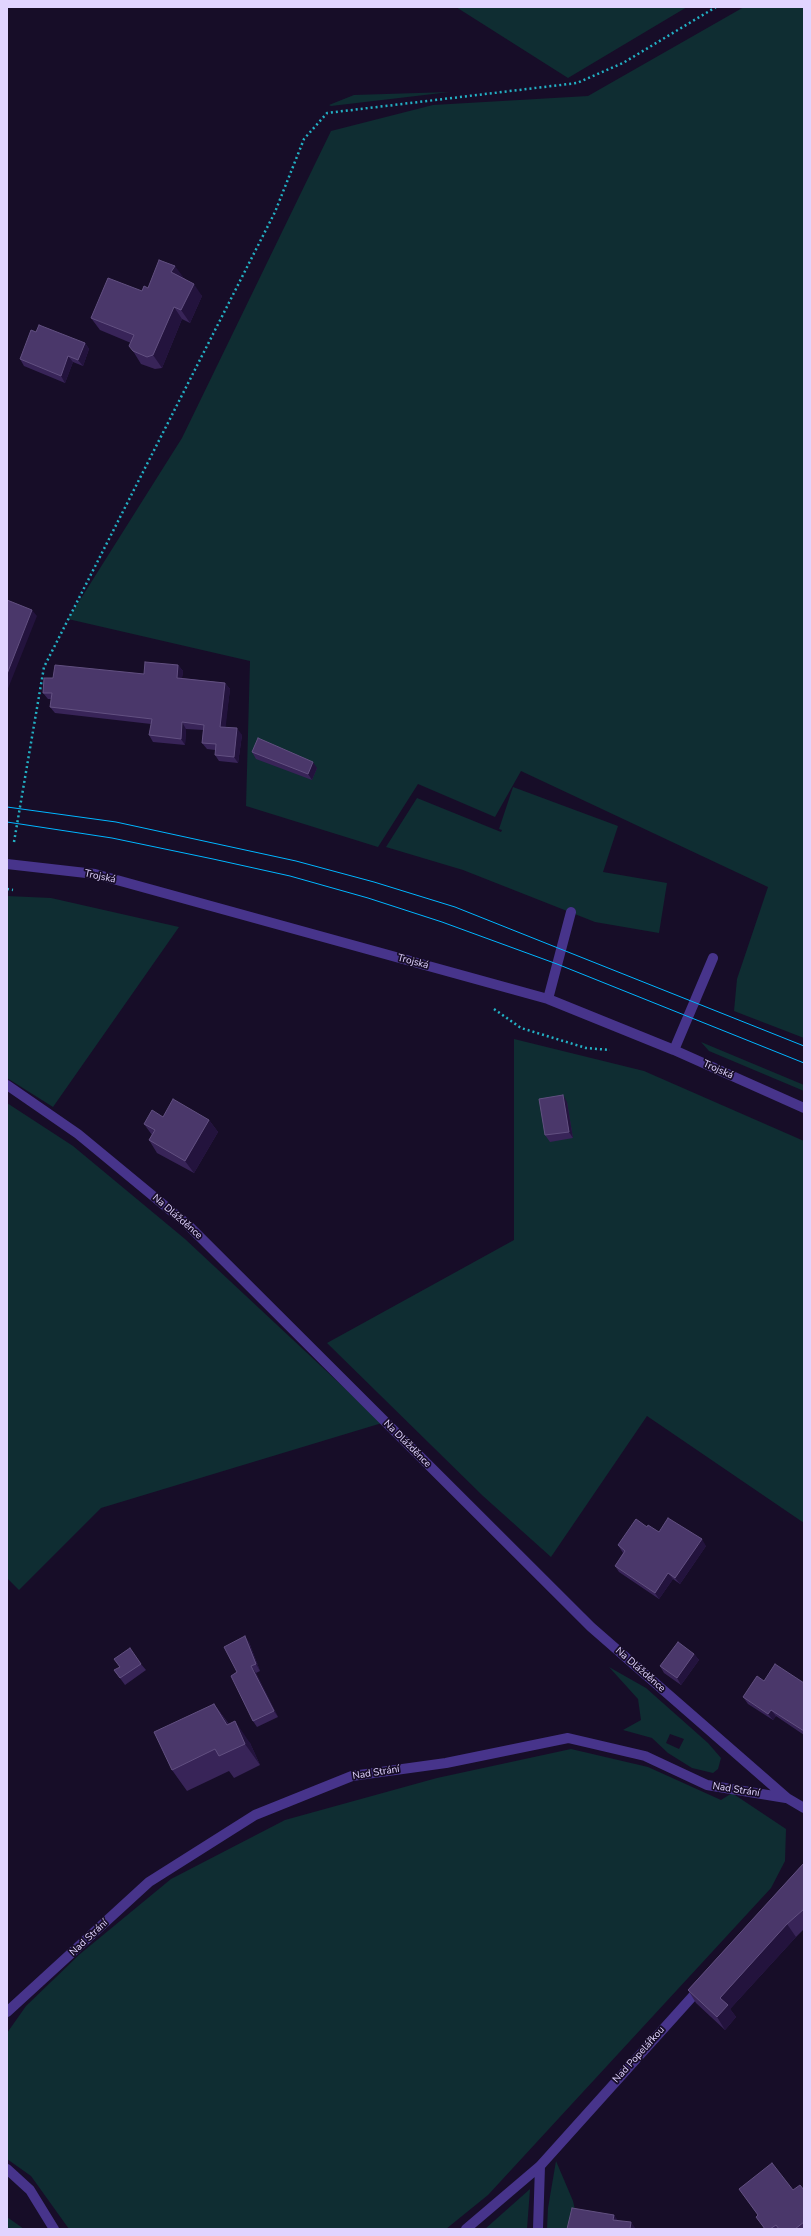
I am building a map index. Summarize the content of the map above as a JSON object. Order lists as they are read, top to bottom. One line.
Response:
{"streets":{"street":["Trojská","Na Dlážděnce","Nad Strání","Nad Popelářkou"]},"crossings":[["Na Dlážděnce","Nad Strání"]]}
